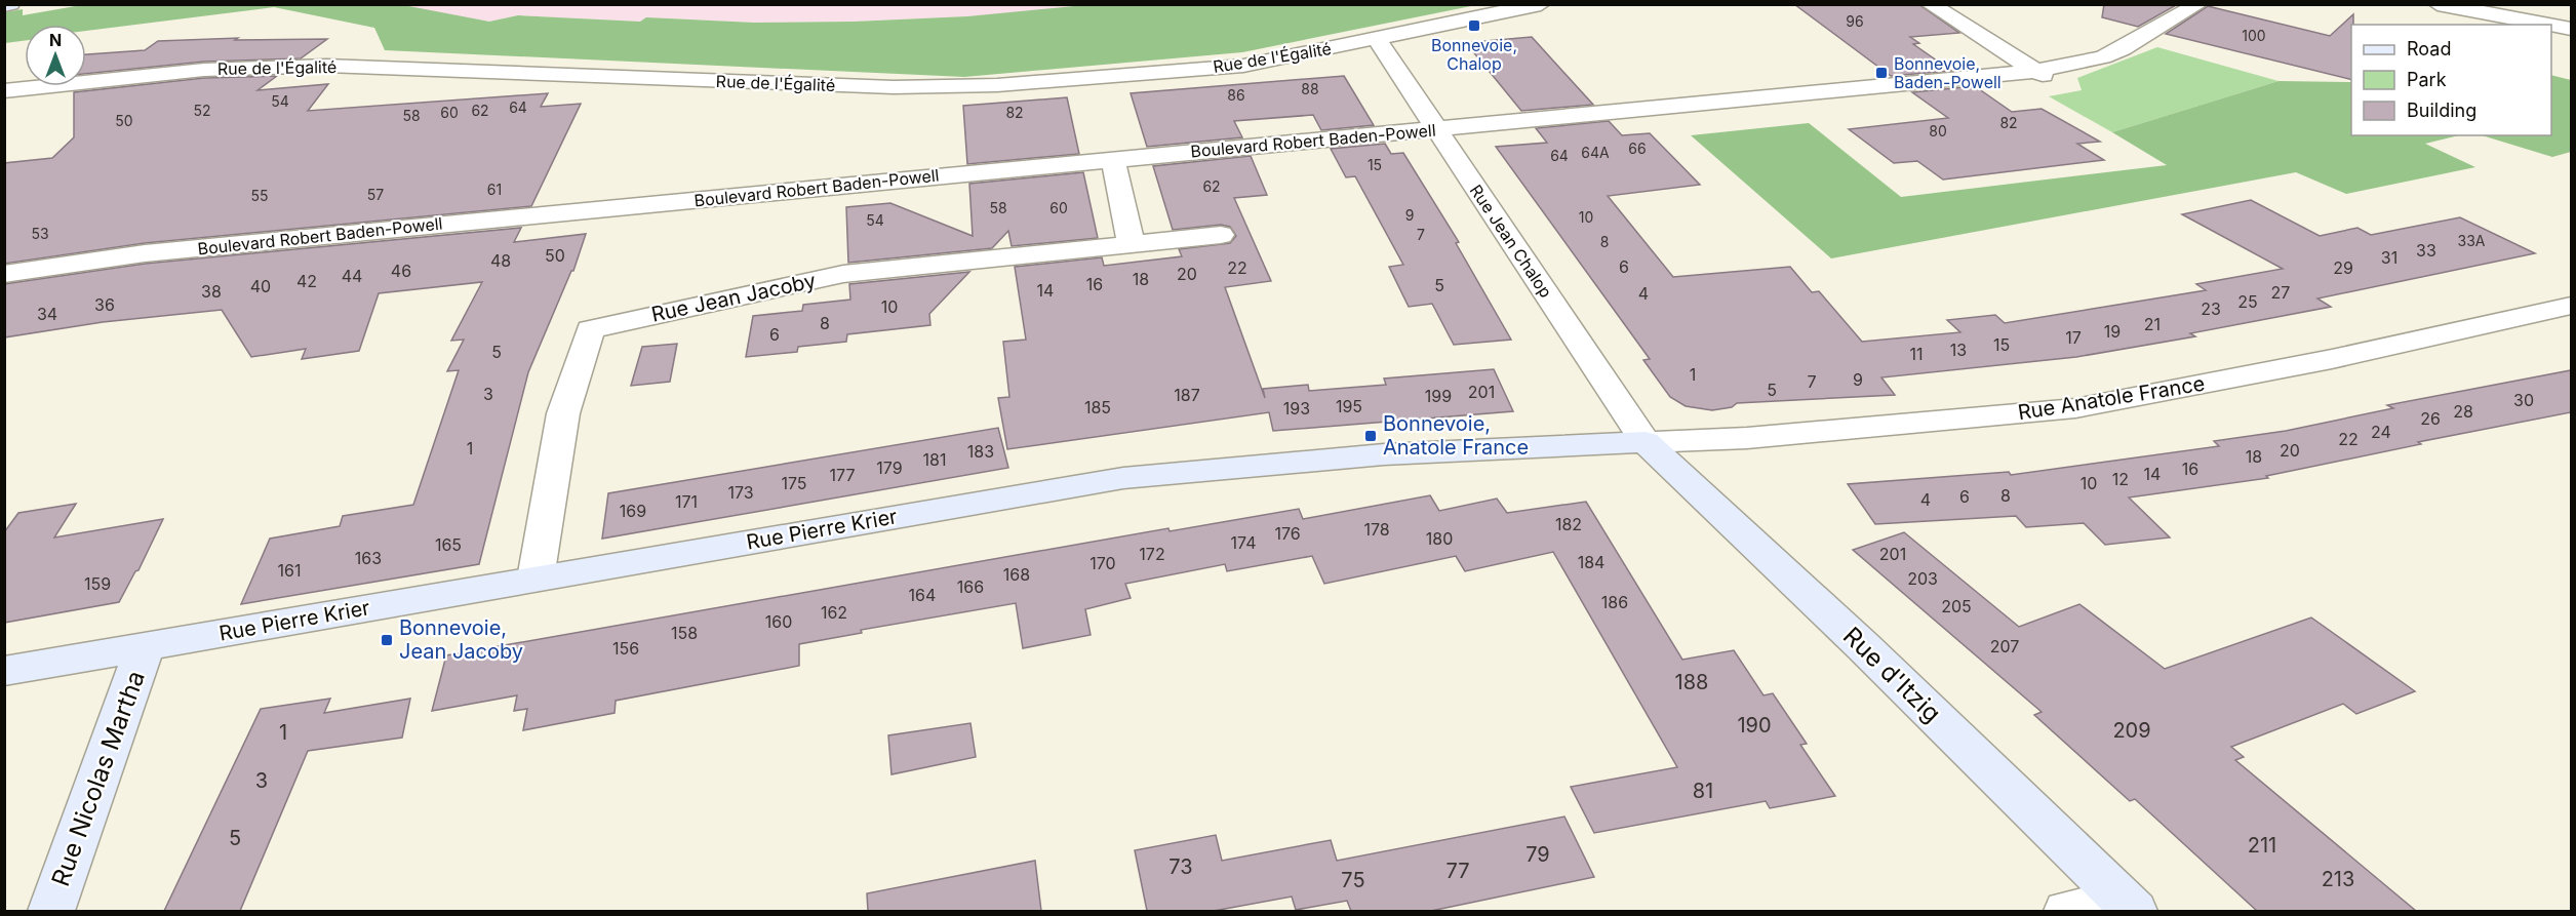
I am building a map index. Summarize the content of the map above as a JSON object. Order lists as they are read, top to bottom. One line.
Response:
{"streets":{"main road":["Rue Pierre Krier","Rue d'Itzig","Rue Nicolas Martha"],"street":["Rue de l'Égalité","Boulevard Robert Baden-Powell","Rue Jean Chalop","Rue Jean Jacoby","Rue Anatole France"]},"crossings":[["Rue de l'Égalité","Rue Jean Chalop"],["Boulevard Robert Baden-Powell","Rue Jean Chalop"],["Rue Jean Chalop","Rue Anatole France"],["Rue Jean Chalop","Rue Pierre Krier"],["Rue Jean Chalop","Rue d'Itzig"],["Rue Jean Jacoby","Rue Pierre Krier"],["Rue Anatole France","Rue Pierre Krier"],["Rue Anatole France","Rue d'Itzig"],["Rue Pierre Krier","Rue d'Itzig"],["Rue Pierre Krier","Rue Nicolas Martha"]],"places":{"transit":["Bonnevoie, Chalop","Bonnevoie, Baden-Powell","Bonnevoie, Anatole France","Bonnevoie, Jean Jacoby"]},"house_numbers":["96","100","88","86","54","64","52","62","60","82","58","50","82","80","66","64A","64","15","62","61","57","55","58","60","9","10","54","53","7","33A","8","33","50","31","48","6","22","29","46","20","44","18","42","16","5","40","14","38","27","4","25","36","10","23","34","8","21","19","6","17","15","13","5","11","1","9","7","5","201","3","187","199","30","195","185","193","28","26","24","22","1","20","183","18","181","179","16","14","177","12","175","10","173","8","6","4","171","169","182","178","176","180","174","165","172","201","163","184","170","161","168","203","159","166","164","186","205","162","160","158","207","156","188","190","209","1","3","81","5","211","79","73","77","213","75"],"legend":["Road","Park","Building"],"north":"top"}
